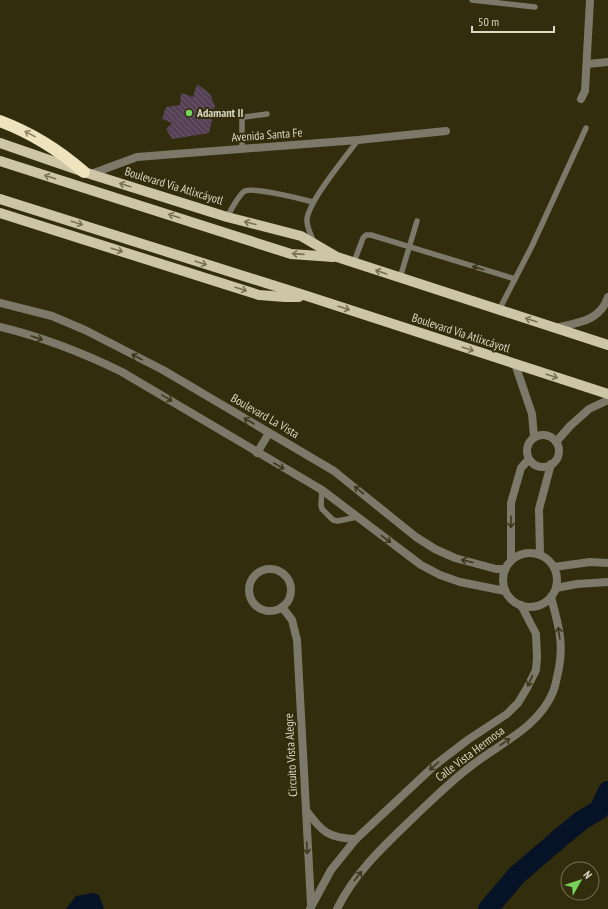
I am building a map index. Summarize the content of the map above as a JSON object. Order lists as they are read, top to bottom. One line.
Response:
{"streets":{"main road":["Boulevard Vía Atlixcáyotl"],"street":["Avenida Santa Fe","Boulevard La Vista","Calle Vista Hermosa","Circuito Vista Alegre"]},"crossings":[["Avenida Santa Fe","Boulevard Vía Atlixcáyotl"],["Boulevard La Vista","Calle Vista Hermosa"],["Calle Vista Hermosa","Circuito Vista Alegre"]],"places":["Adamant II"],"scale_bar":"50 m","north":"top right"}
